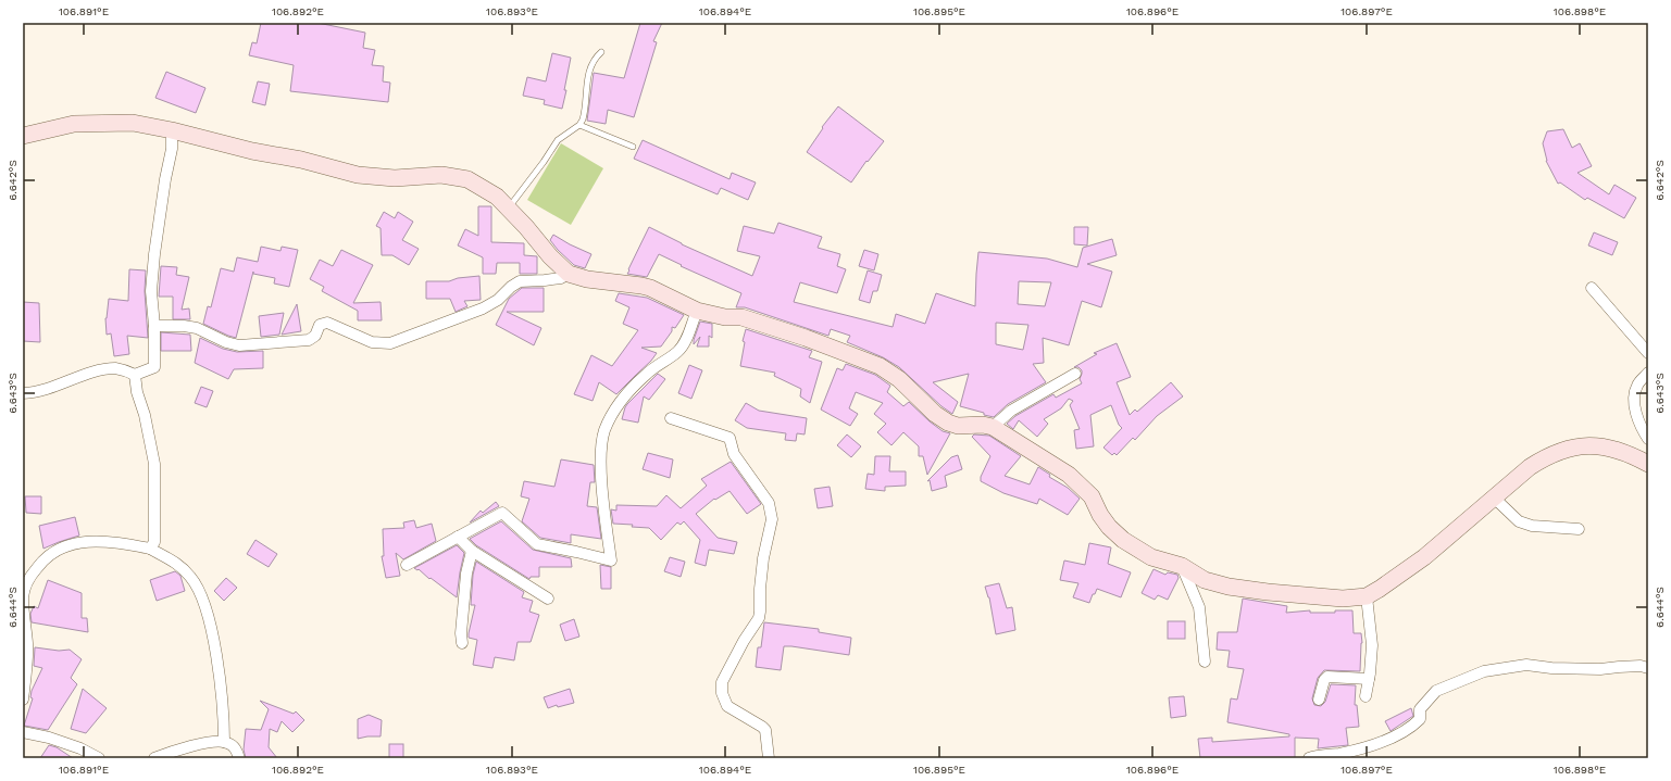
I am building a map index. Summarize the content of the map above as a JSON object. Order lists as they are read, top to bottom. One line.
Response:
{"coordinates":["106.891°E","106.892°E","106.893°E","106.894°E","106.895°E","106.896°E","106.897°E","106.898°E","6.642°S","6.643°S","6.644°S"]}
